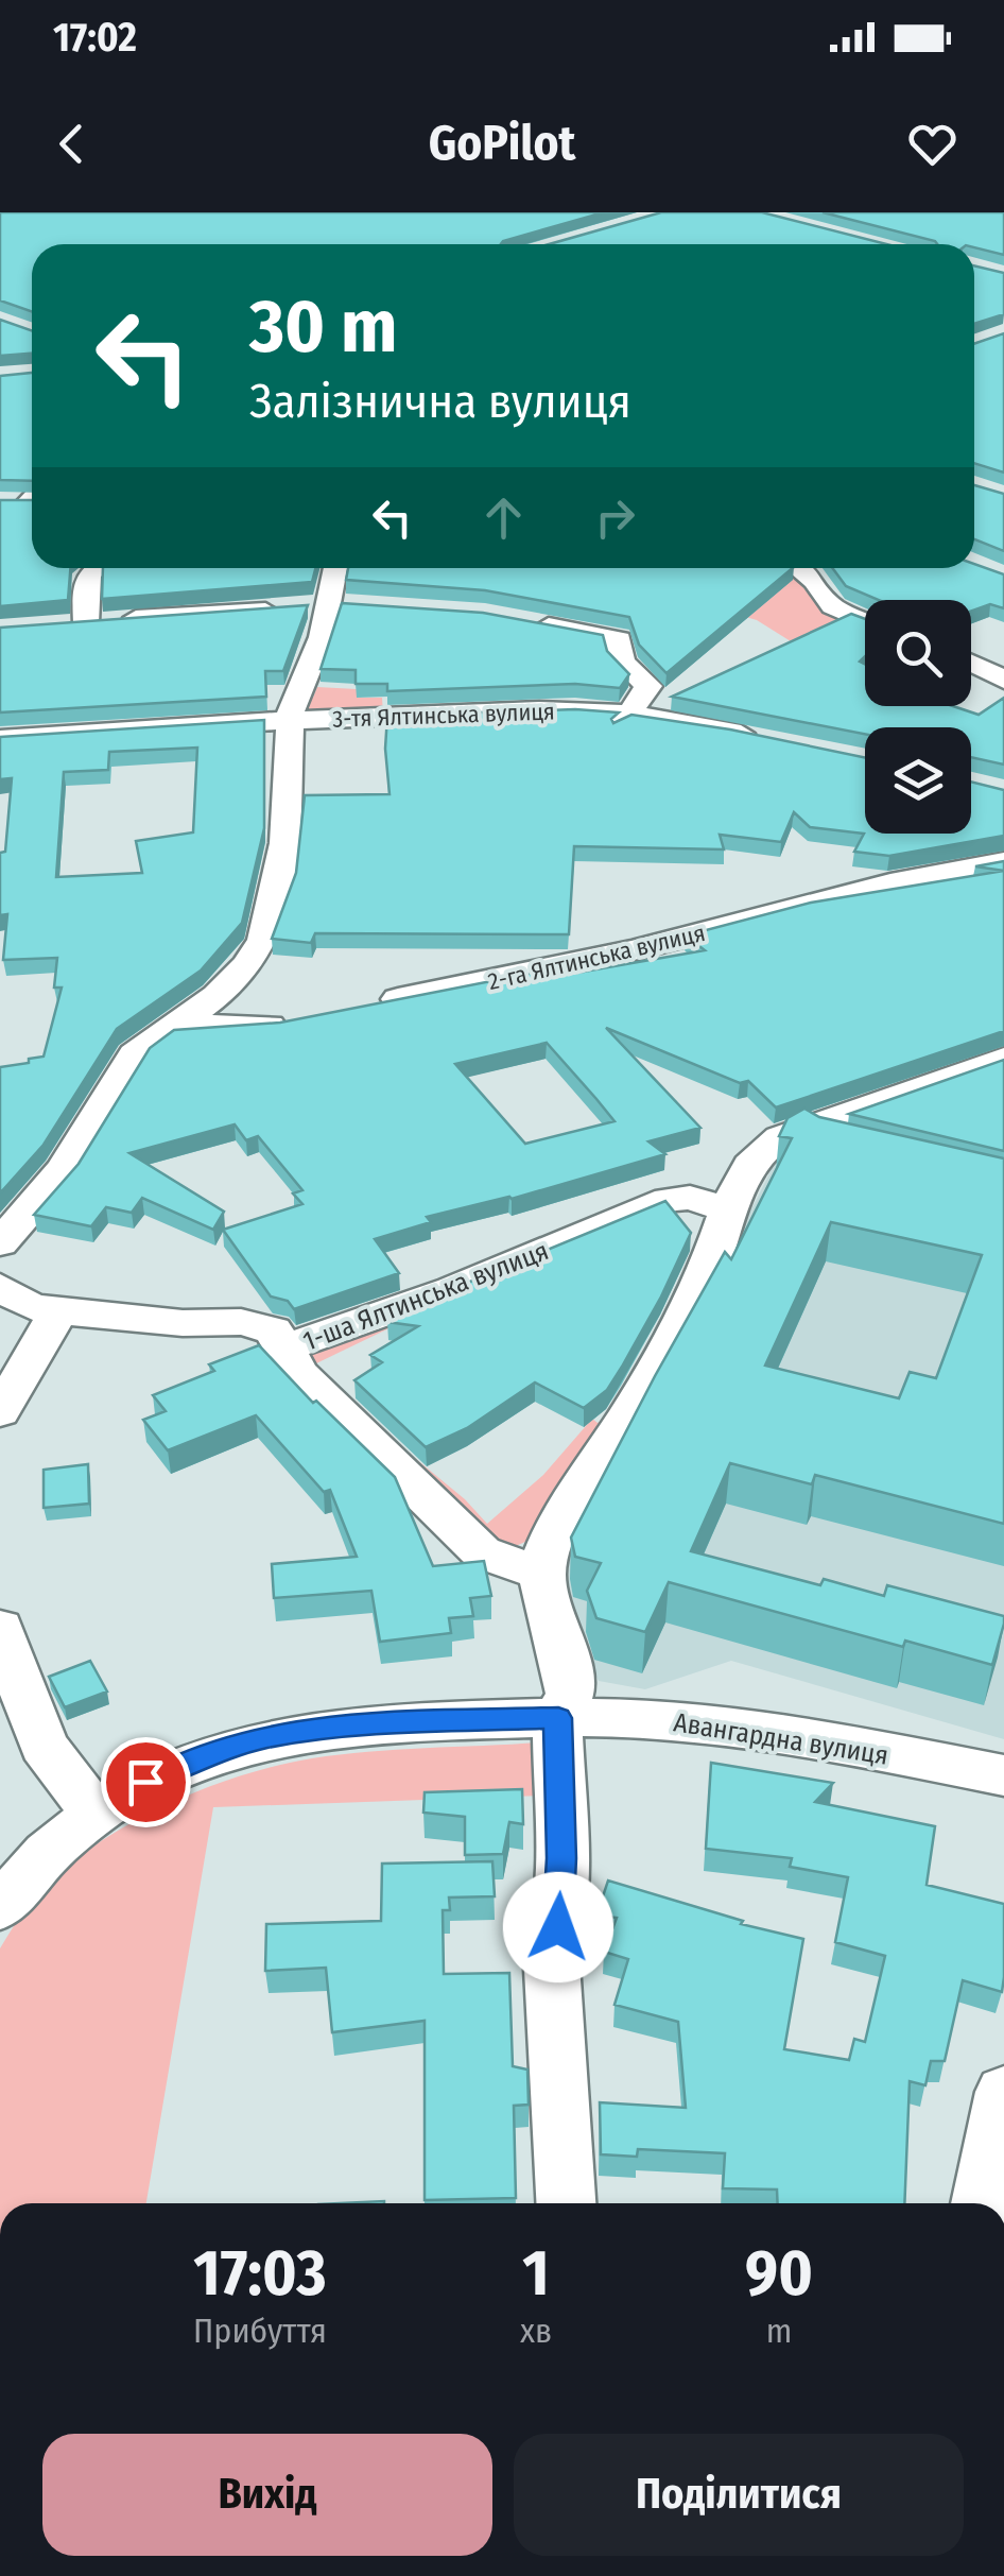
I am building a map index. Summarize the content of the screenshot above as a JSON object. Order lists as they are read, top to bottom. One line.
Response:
{"streets":{"street":["3-тя Ялтинська вулиця","2-га Ялтинська вулиця","1-ша Ялтинська вулиця","Авангардна вулиця"]},"page":{"status":"17:02","header":"GoPilot","turn":["30 m","Залізнична вулиця"],"eta":["17:03","Прибуття","1","хв","90","m"],"buttons":["Вихід","Поділитися"]}}
